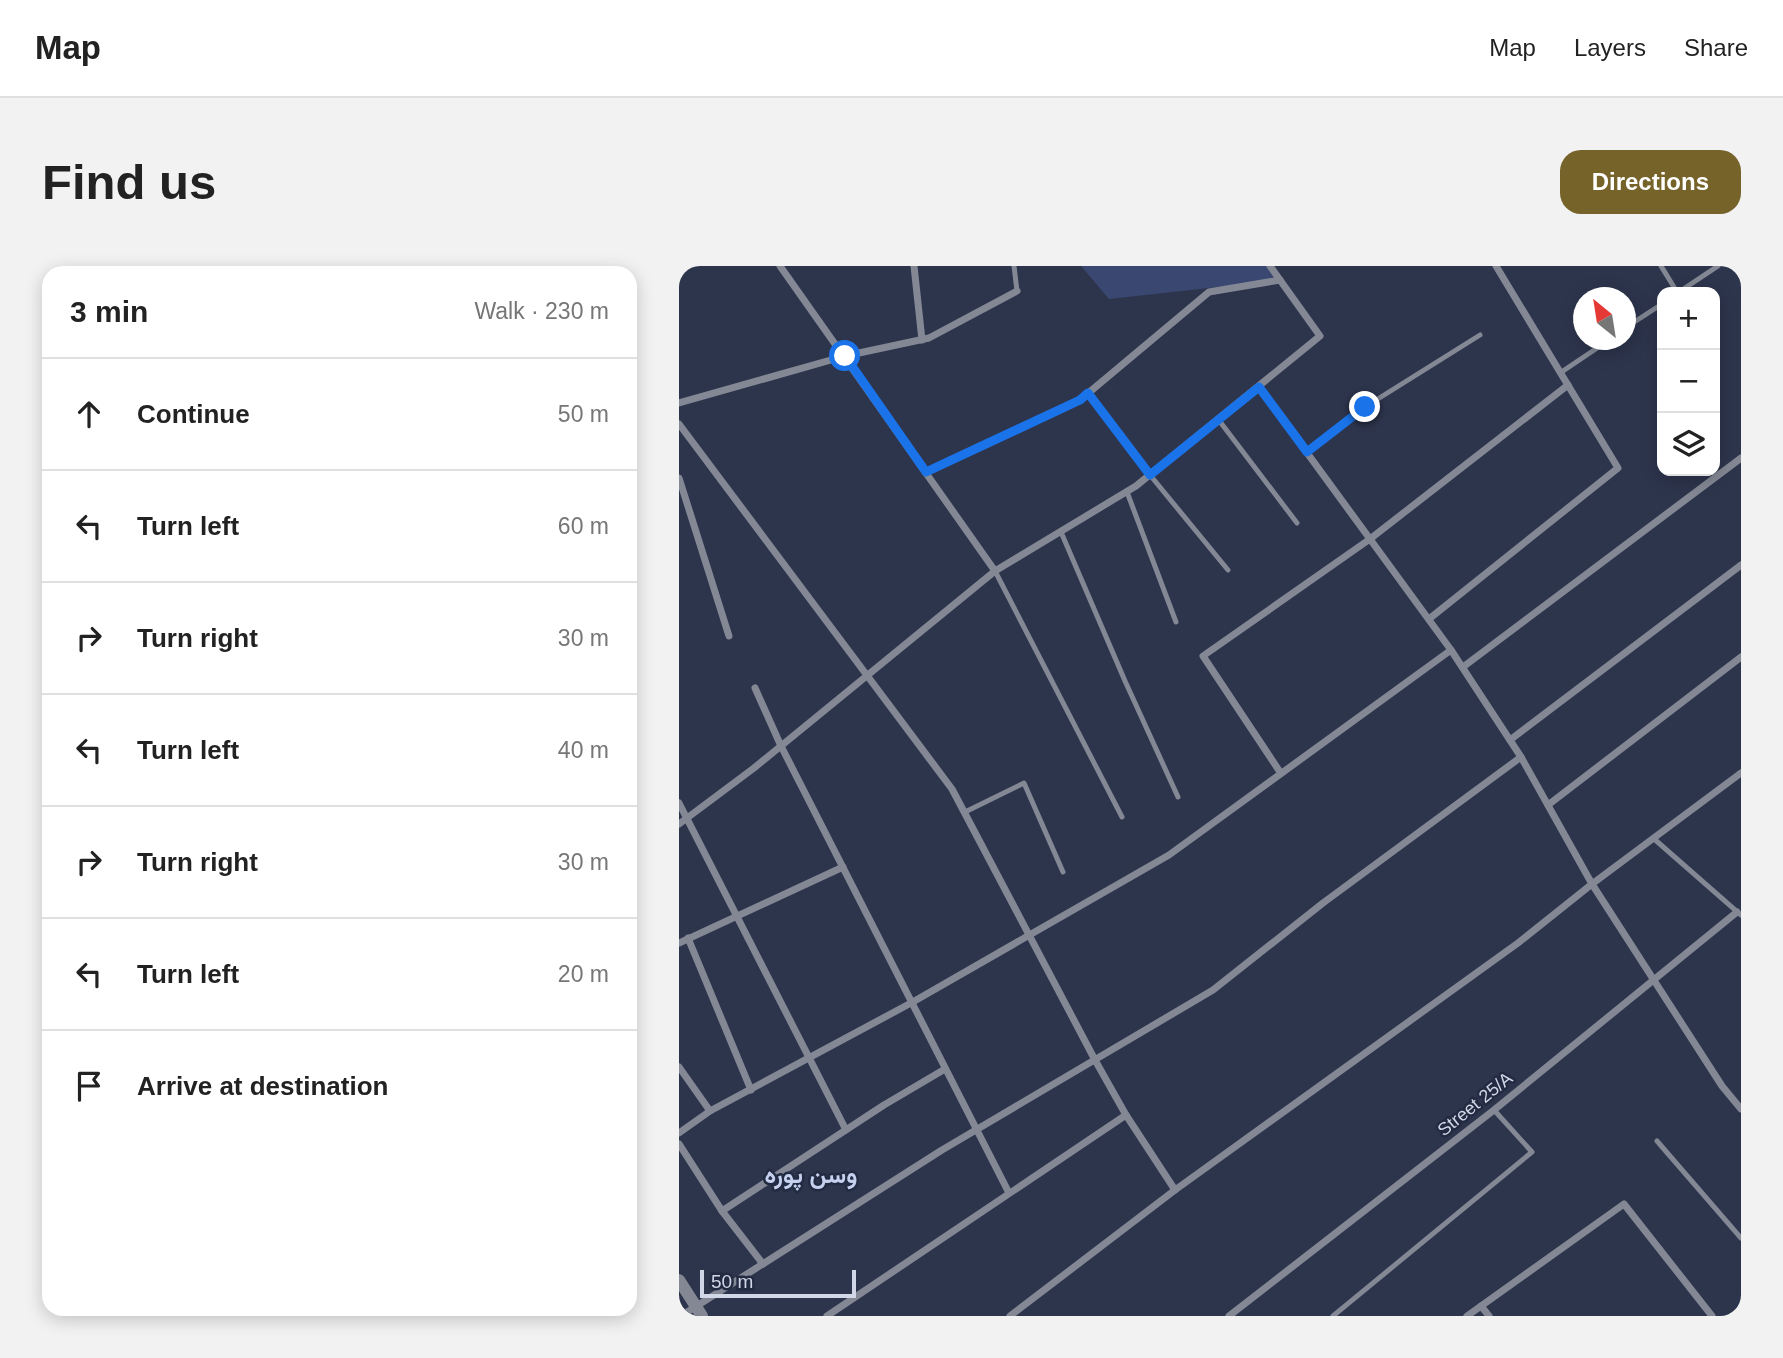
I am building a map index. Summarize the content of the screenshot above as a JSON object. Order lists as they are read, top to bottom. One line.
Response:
{"streets":{"street":["Street 25/A"]},"districts":["وسن پورہ"],"scale_bar":"50 m","north":"top left","page":{"header":"Map","nav":["Map","Layers","Share"],"buttons":"Directions","title":"Find us","heading":["3 min","Walk · 230 m"],"map_buttons":["+","−"],"list":[["Continue","50 m"],["Turn left","60 m"],["Turn right","30 m"],["Turn left","40 m"],["Turn right","30 m"],["Turn left","20 m"],"Arrive at destination"],"scale":"50 m"}}
